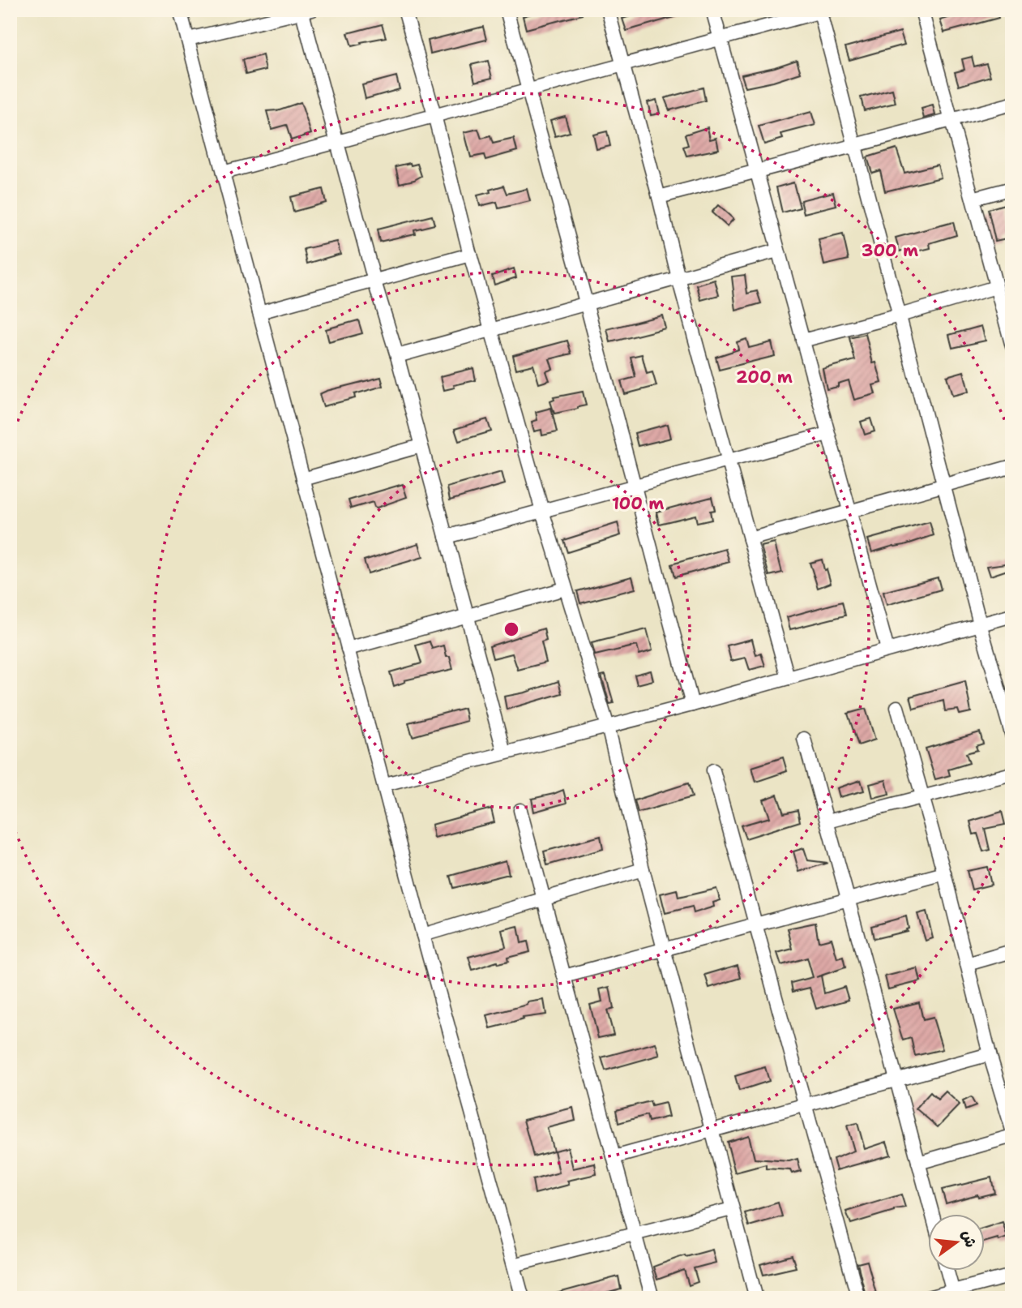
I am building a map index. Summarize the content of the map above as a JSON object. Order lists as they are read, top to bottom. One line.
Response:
{"north":"right","rings":["300 m","200 m","100 m"]}
